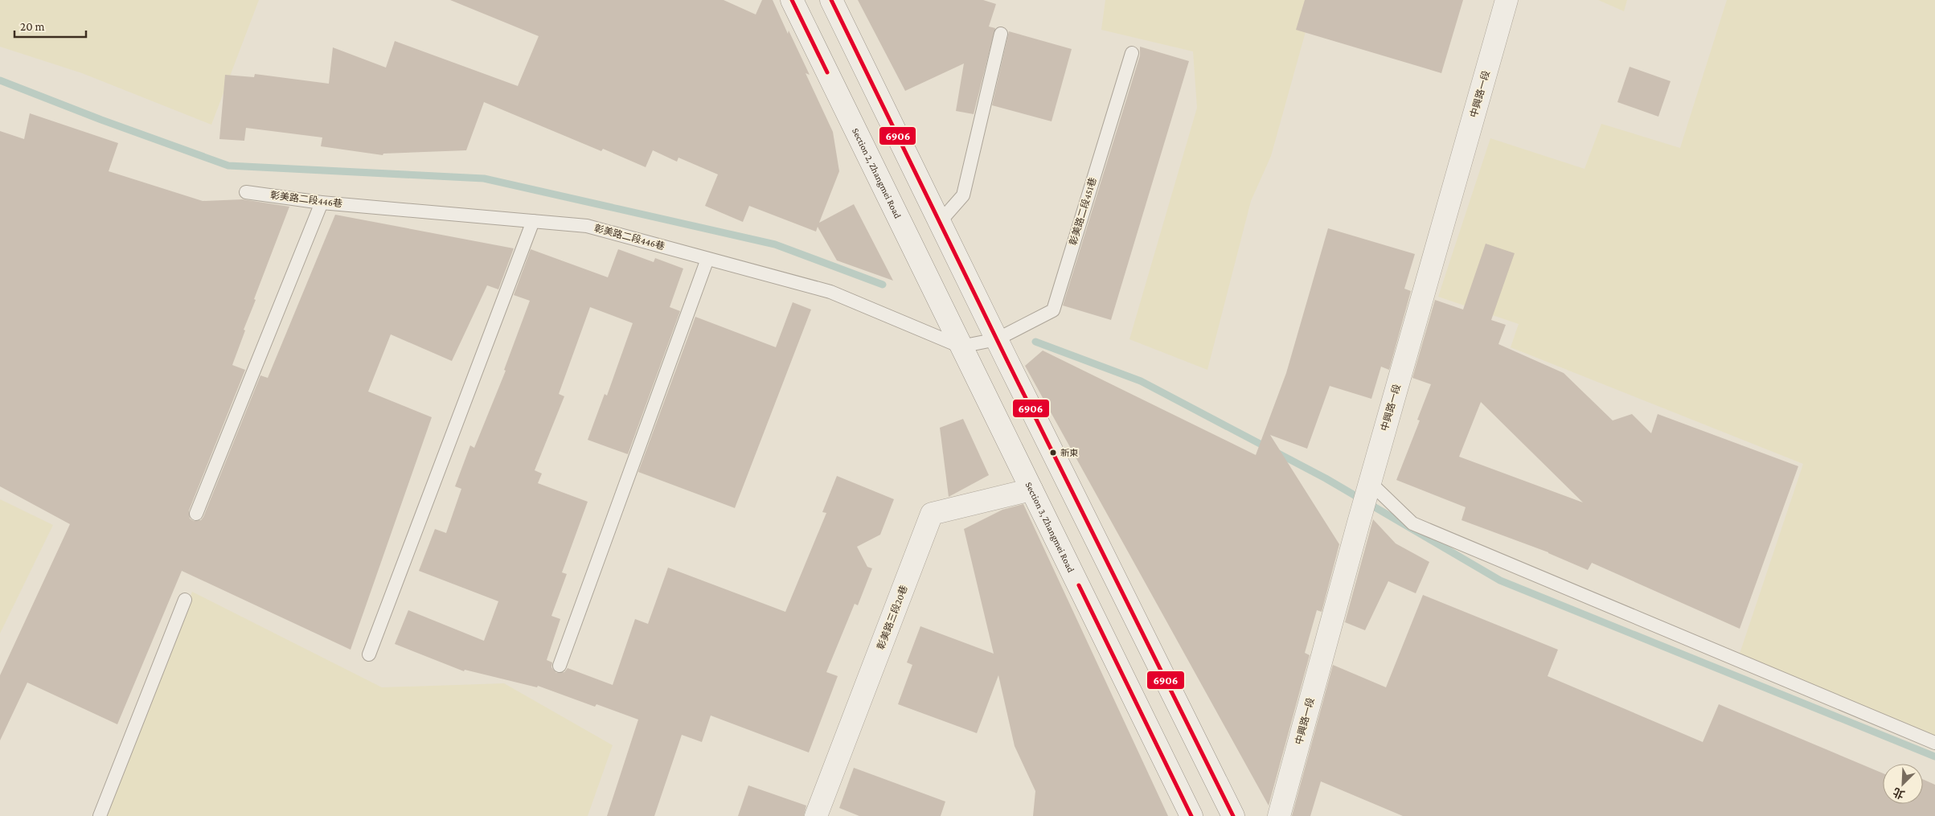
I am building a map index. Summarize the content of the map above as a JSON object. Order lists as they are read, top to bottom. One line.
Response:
{"streets":{"main road":["中興路一段","Section 2, Zhangmei Road","Section 3, Zhangmei Road","彰美路三段20巷"],"lane":["彰美路二段446巷","彰美路二段451巷"]},"crossings":[["Section 2, Zhangmei Road","彰美路二段446巷"],["Section 2, Zhangmei Road","Section 3, Zhangmei Road"],["彰美路二段446巷","Section 3, Zhangmei Road"],["Section 3, Zhangmei Road","彰美路三段20巷"]],"places":["新東"],"lines":["transit line 6906"],"scale_bar":"20 m","north":"bottom left"}
